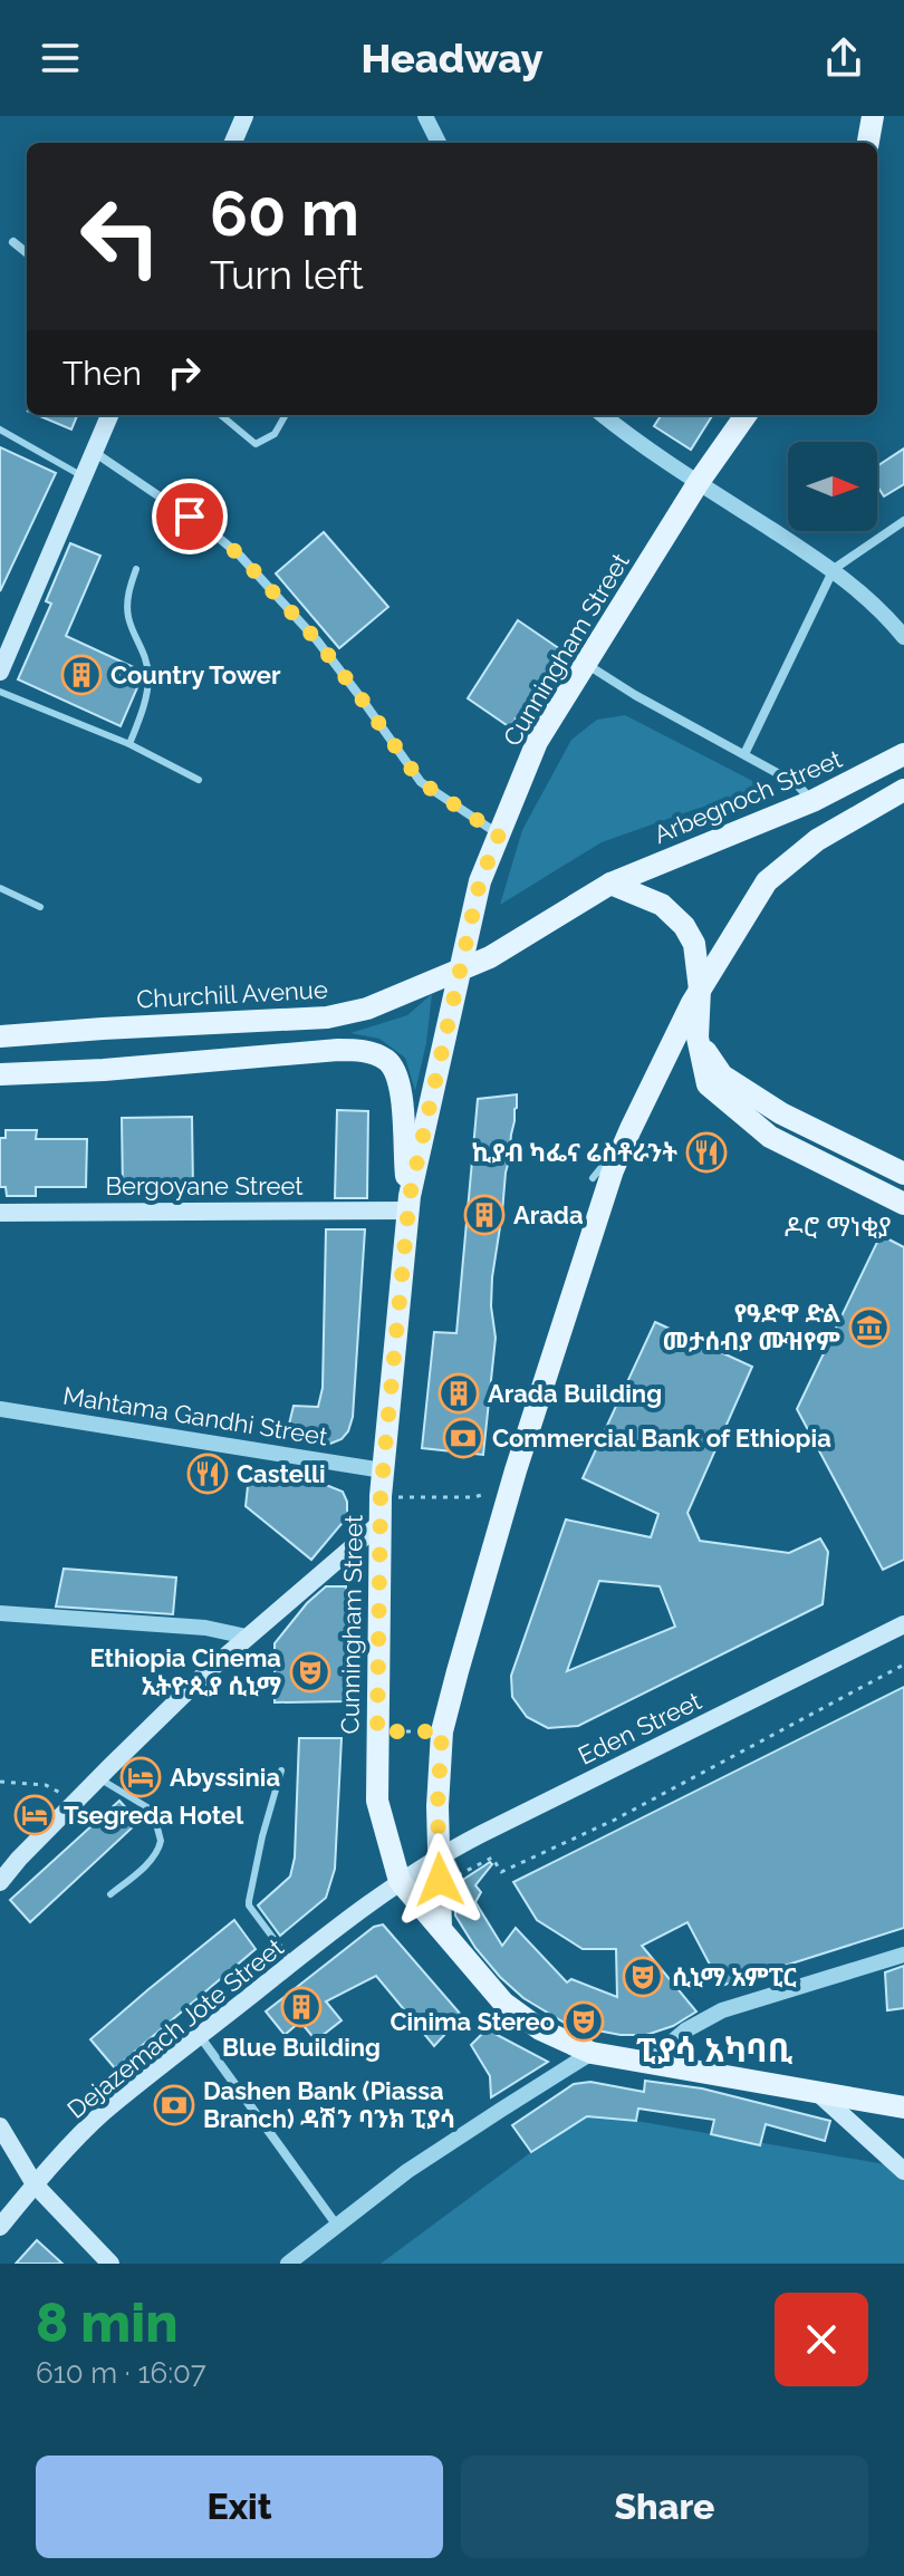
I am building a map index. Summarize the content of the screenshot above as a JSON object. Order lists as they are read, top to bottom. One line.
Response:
{"streets":{"main road":["Cunningham Street","Arbegnoch Street","Churchill Avenue","Bergoyane Street","Eden Street","Dejazemach Jote Street"],"street":["Mahtama Gandhi Street"]},"crossings":[["Cunningham Street","Arbegnoch Street"],["Cunningham Street","Churchill Avenue"],["Cunningham Street","Bergoyane Street"],["Cunningham Street","Mahtama Gandhi Street"],["Cunningham Street","Eden Street"],["Cunningham Street","Dejazemach Jote Street"],["Arbegnoch Street","Churchill Avenue"],["Eden Street","Dejazemach Jote Street"]],"districts":["ዶሮ ማነቂያ","ፒያሳ አካባቢ"],"places":{"building":["Country Tower","Arada","Arada Building","Blue Building"],"restaurant":["ኪያብ ካፌና ሬስቶራንት","Castelli"],"museum":["የዓድዋ ድል መታሰብያ ሙዝየም"],"bank":["Commercial Bank of Ethiopia","Dashen Bank (Piassa Branch) ዳሽን ባንክ ፒያሳ"],"theatre":["Ethiopia Cinema ኢትዮጲያ ሲኒማ","ሲኒማ አምፒር","Cinima Stereo"],"hotel":["Abyssinia","Tsegreda Hotel"]},"north":"right","page":{"header":"Headway","turn":["60 m","Turn left"],"then":"Then","heading":["8 min","610 m · 16:07"],"buttons":["Exit","Share"]}}
